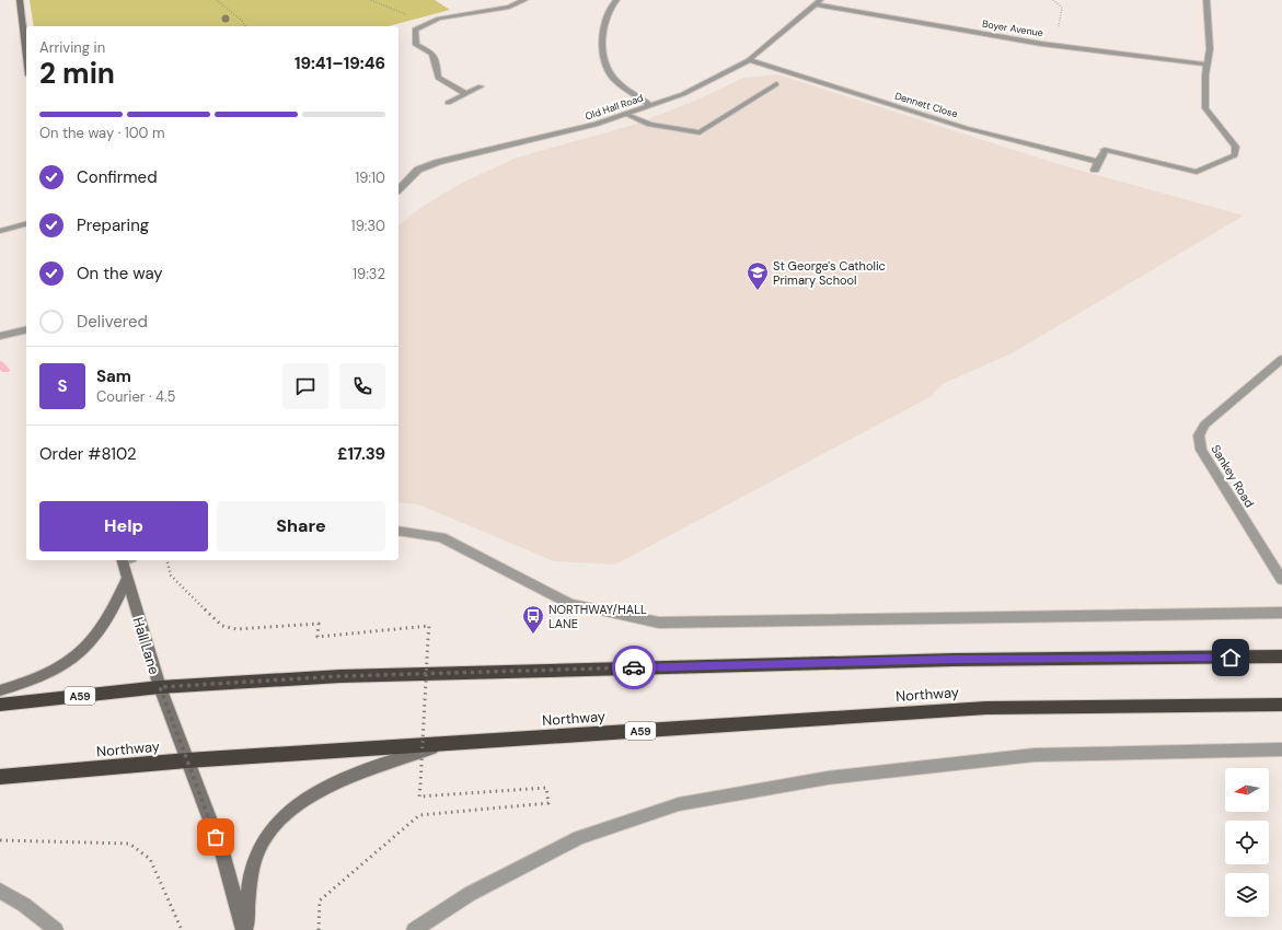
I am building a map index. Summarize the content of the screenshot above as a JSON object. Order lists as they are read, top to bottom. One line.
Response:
{"streets":{"highway":["Northway","A59"],"street":["Boyer Avenue","Dennett Close","Old Hall Road","Sankey Road","Hall Lane"]},"crossings":[["Boyer Avenue","Old Hall Road"],["Dennett Close","Old Hall Road"],["Hall Lane","Northway"],["Hall Lane","A59"]],"places":{"school or university":["St George's Catholic Primary School"],"bus stop":["NORTHWAY/HALL LANE"]},"north":"left","page":{"heading":["2 min","Arriving in","19:41–19:46"],"panel":["Sam","Courier · 4.5","Order #8102","£17.39"],"bar":"On the way · 100 m","list":[["Confirmed","19:10"],["Preparing","19:30"],["On the way","19:32"],"Delivered"],"round":"S","buttons":["Help","Share"]}}
